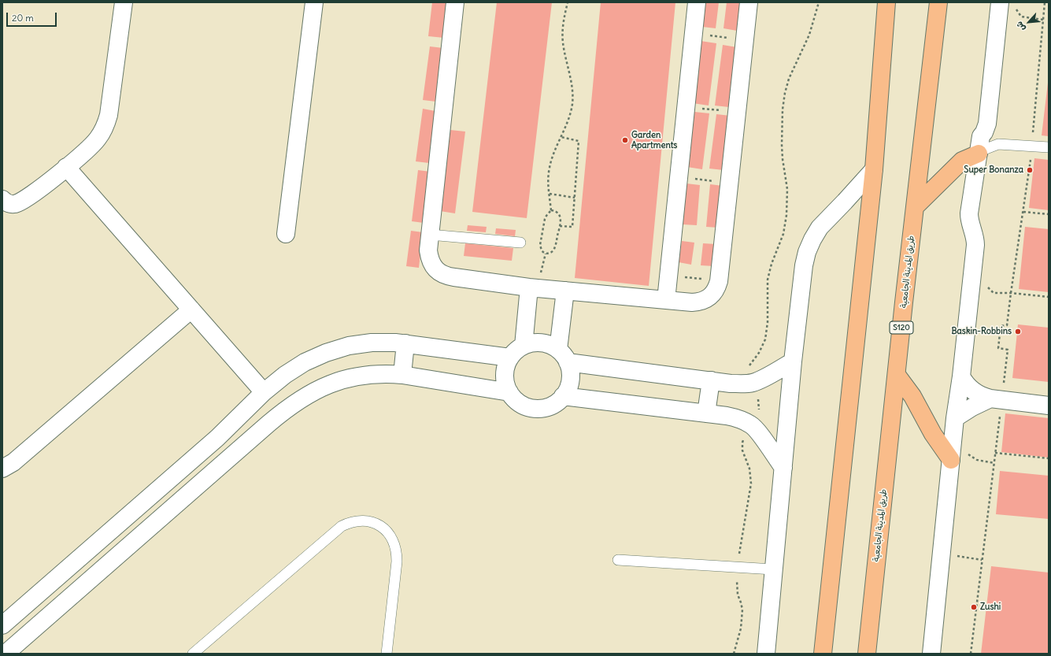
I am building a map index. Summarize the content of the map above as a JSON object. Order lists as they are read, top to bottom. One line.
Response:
{"streets":{"main road":["طريق المدينة الجامعية","S120"]},"places":["Garden Apartments","Super Bonanza","Baskin-Robbins","Zushi"],"scale_bar":"20 m","north":"bottom left"}
